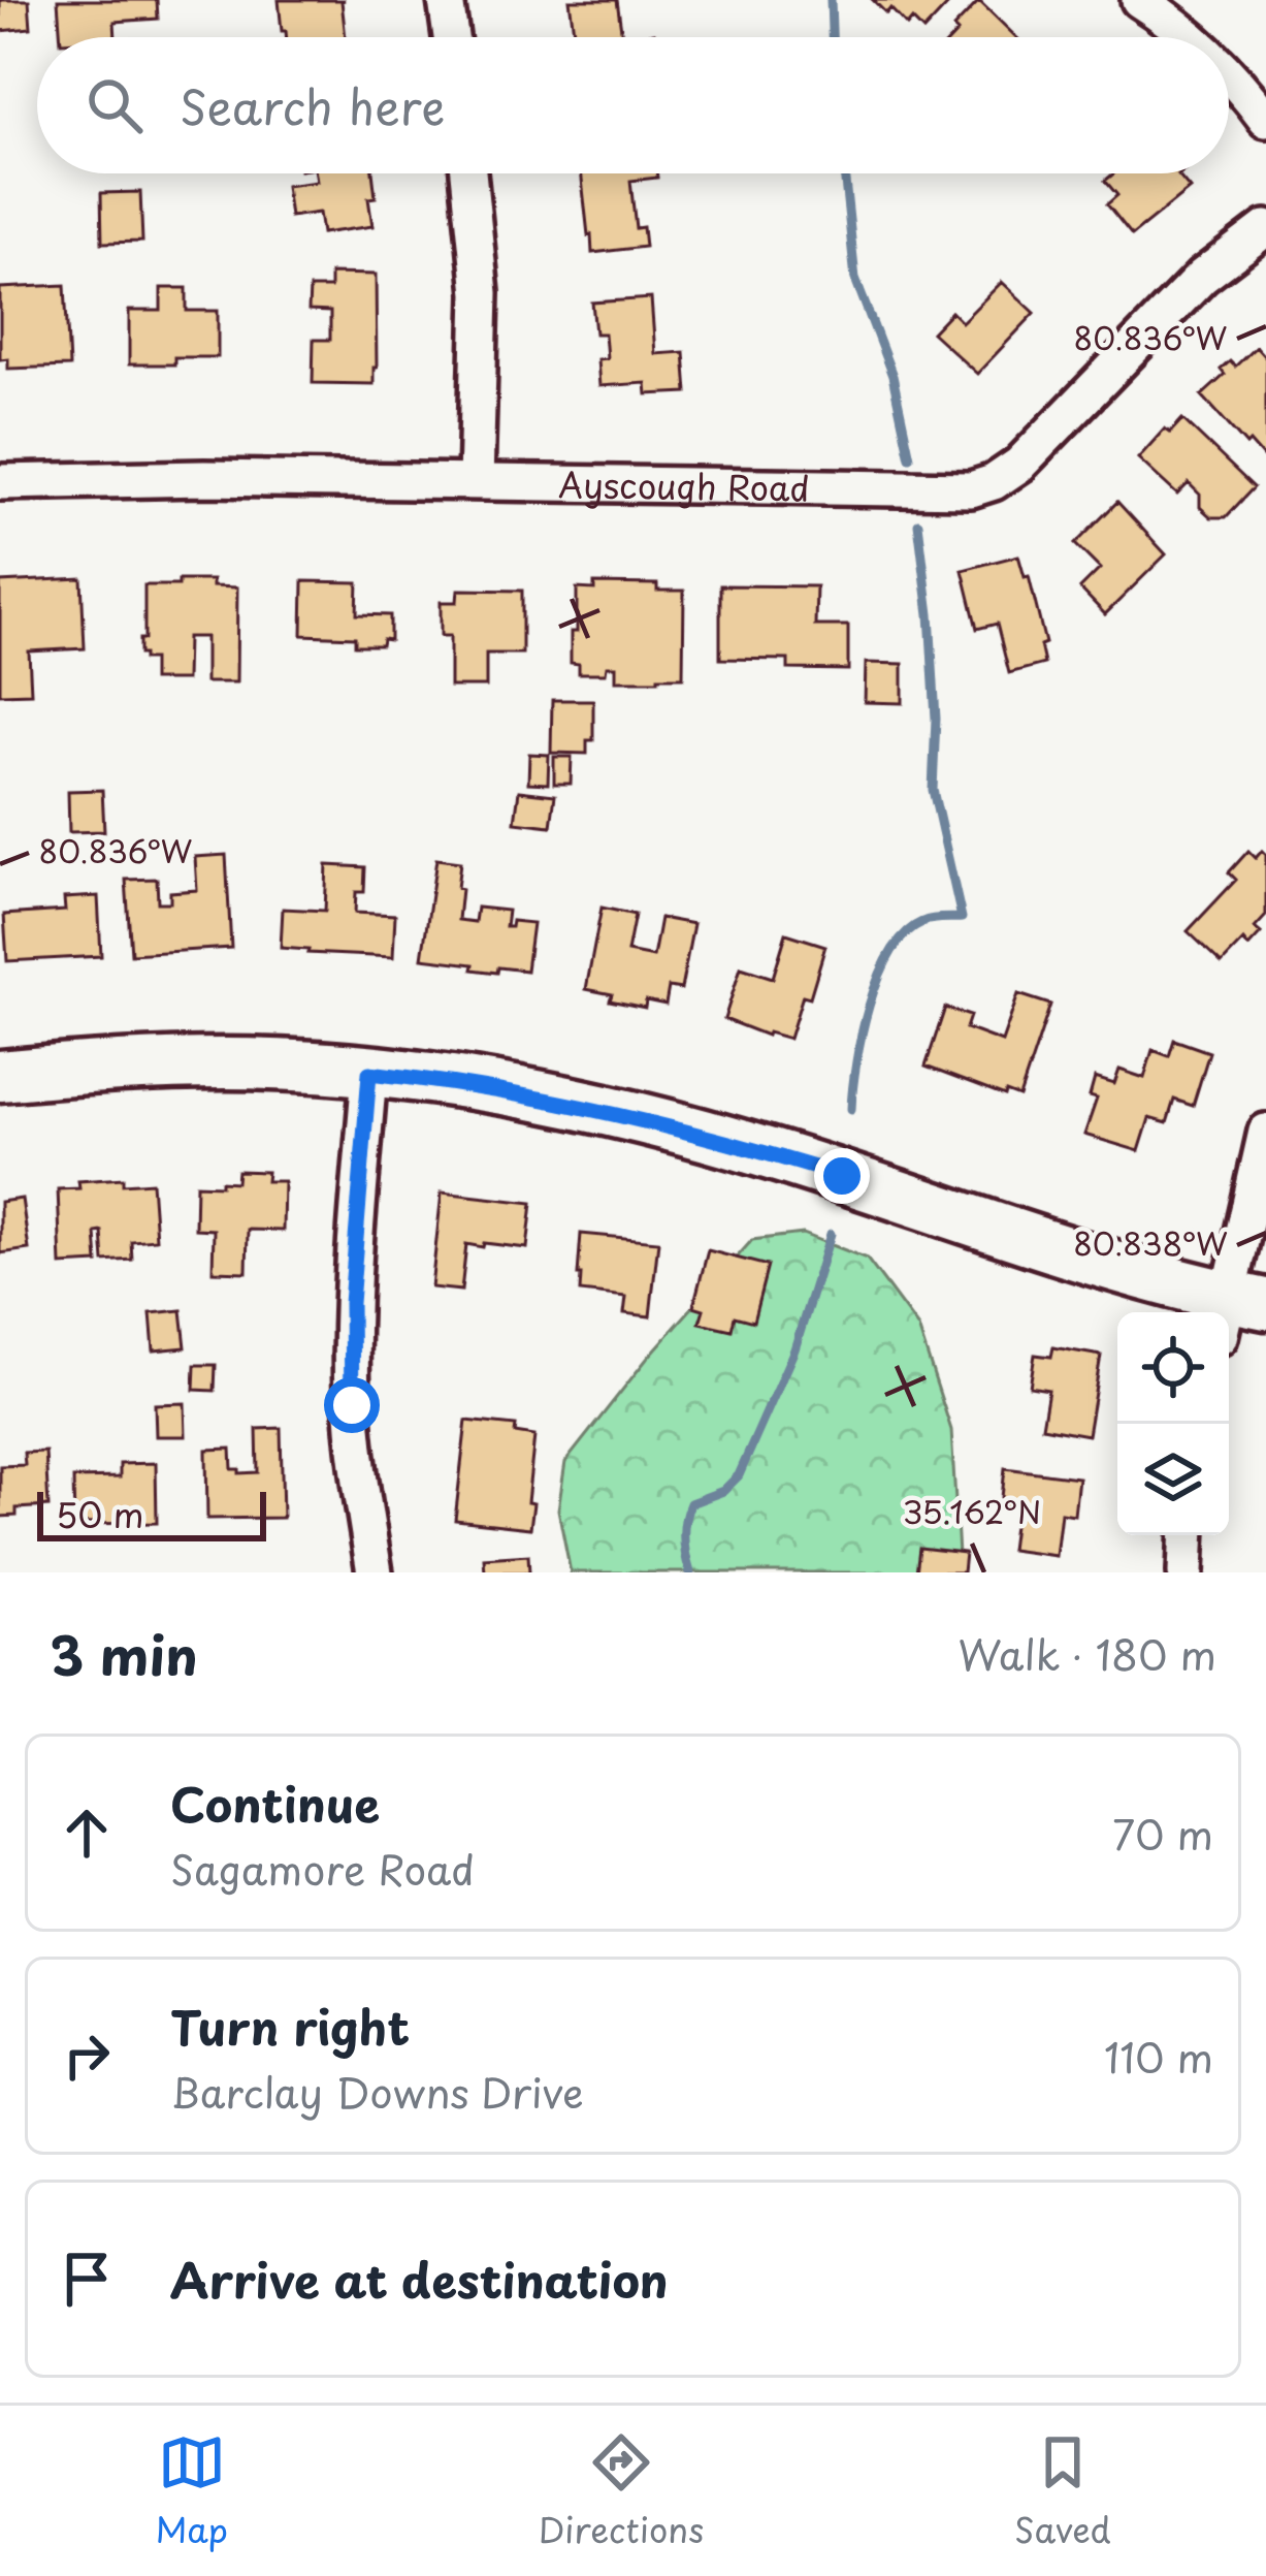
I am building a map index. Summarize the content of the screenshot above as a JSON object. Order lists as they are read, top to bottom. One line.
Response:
{"streets":{"street":["Ayscough Road"]},"scale_bar":"50 m","page":{"search":"Search here","scale":"50 m","heading":["3 min","Walk · 180 m"],"list":[["Continue","Sagamore Road","70 m"],["Turn right","Barclay Downs Drive","110 m"],"Arrive at destination"],"nav":["Map","Directions","Saved"]},"coordinates":["80.836°W","80.838°W","35.162°N"]}
